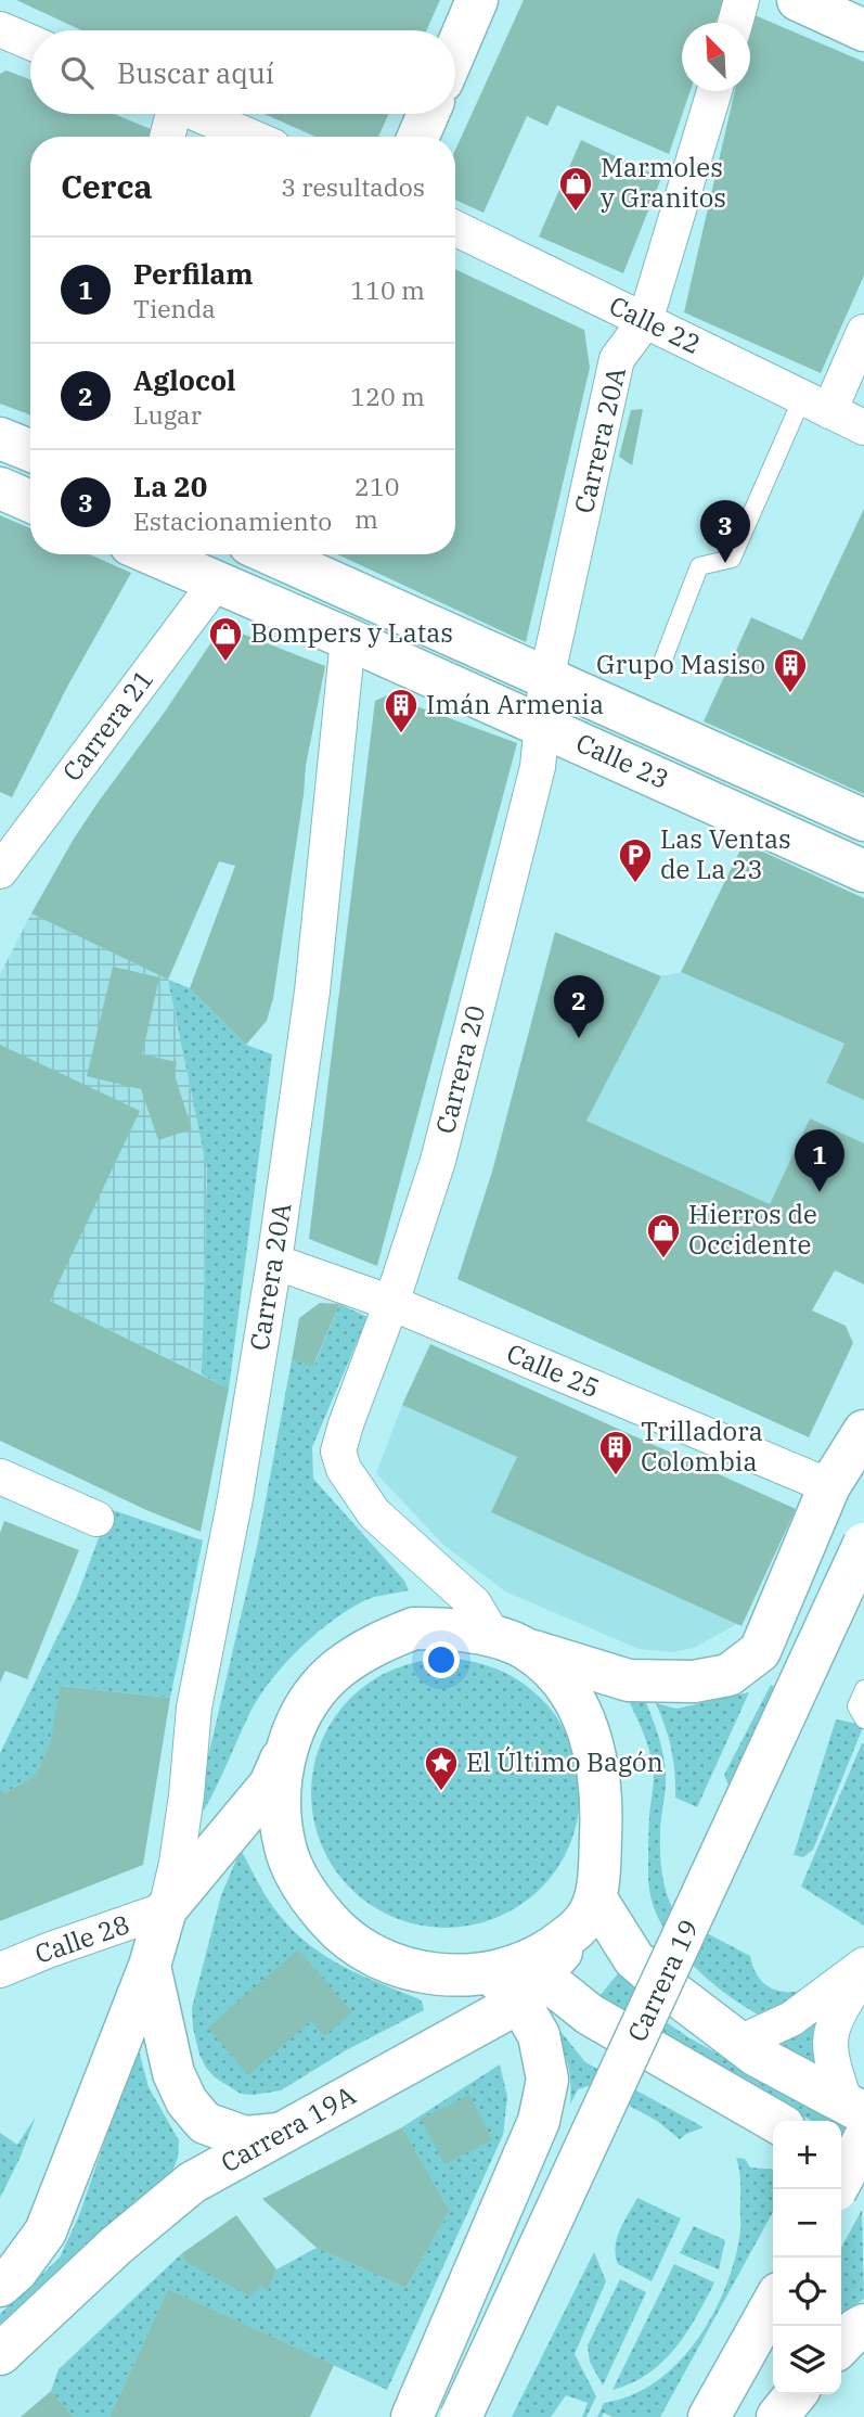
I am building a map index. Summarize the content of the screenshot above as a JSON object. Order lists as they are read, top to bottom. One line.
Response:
{"streets":{"main road":["Calle 23","Carrera 19","Carrera 19A"],"street":["Calle 22","Carrera 20A","Carrera 21","Carrera 20","Calle 25","Calle 28"]},"crossings":[["Calle 22","Carrera 20A"],["Carrera 20A","Calle 23"],["Carrera 20A","Carrera 20"],["Carrera 20A","Calle 25"],["Carrera 20A","Calle 28"],["Carrera 21","Calle 23"],["Calle 23","Carrera 20"],["Carrera 20","Calle 25"]],"places":{"shop":["Marmoles y Granitos","Bompers y Latas","Hierros de Occidente"],"building":["Grupo Masiso","Imán Armenia","Trilladora Colombia"],"parking":["Las Ventas de La 23"],"place":["El Último Bagón"]},"north":"top left","page":{"search":"Buscar aquí","heading":["Cerca","3 resultados"],"list":[{"mark":"1","name":"Perfilam","note":"Tienda","value":"110 m"},{"mark":"2","name":"Aglocol","note":"Lugar","value":"120 m"},{"mark":"3","name":"La 20","note":"Estacionamiento","value":"210 m"}],"pins":["3","2","1"],"map_buttons":["+","−"]}}
